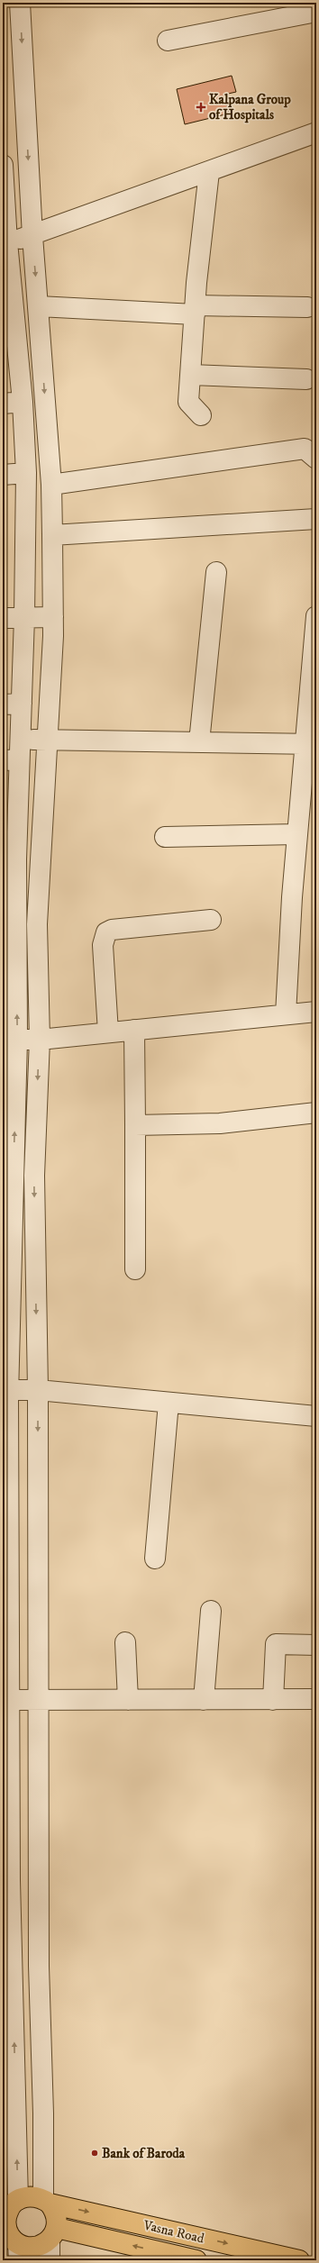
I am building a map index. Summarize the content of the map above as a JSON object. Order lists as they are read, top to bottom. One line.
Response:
{"streets":{"main road":["Vasna Road"]},"places":{"health":["Kalpana Group of Hospitals"],"other":["Bank of Baroda"]}}
